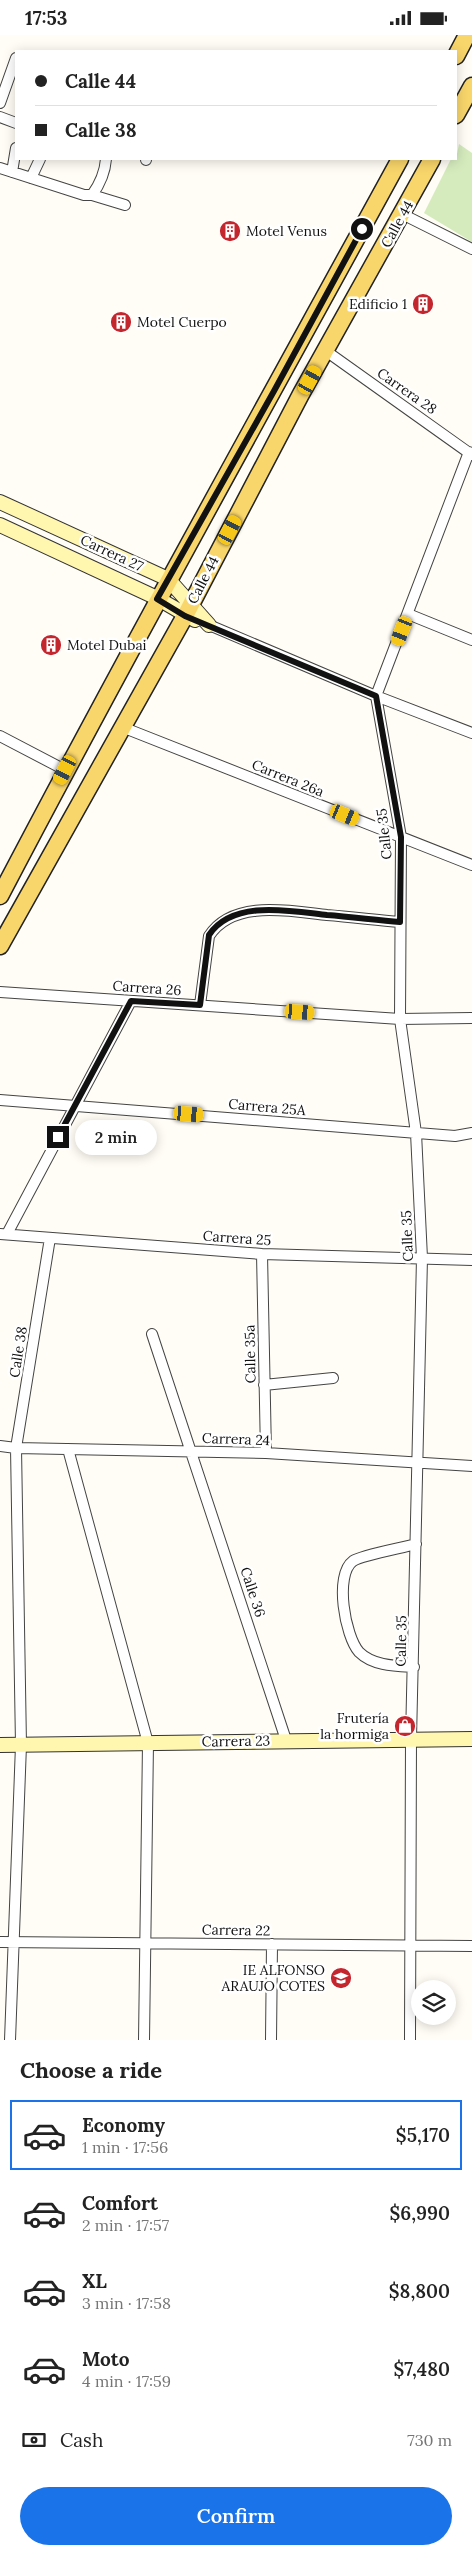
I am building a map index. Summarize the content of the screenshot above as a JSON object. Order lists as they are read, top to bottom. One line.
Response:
{"streets":{"main road":["Calle 44"],"street":["Carrera 28","Carrera 27","Carrera 26a","Calle 35","Carrera 26","Carrera 25A","Carrera 25","Calle 38","Calle 35a","Carrera 24","Calle 36","Carrera 23","Carrera 22"]},"crossings":[["Calle 44","Carrera 28"],["Calle 44","Carrera 27"],["Calle 44","Carrera 26a"],["Carrera 27","Calle 35"],["Carrera 26a","Calle 35"],["Calle 35","Carrera 26"],["Calle 35","Carrera 25A"],["Calle 35","Carrera 25"],["Calle 35","Carrera 24"],["Calle 35","Carrera 23"],["Calle 35","Carrera 22"],["Carrera 25","Calle 38"],["Carrera 25","Calle 35a"],["Calle 38","Carrera 24"],["Calle 38","Carrera 23"],["Calle 38","Carrera 22"],["Calle 35a","Carrera 24"],["Carrera 24","Calle 36"],["Calle 36","Carrera 23"]],"places":{"building":["Motel Venus","Edificio 1","Motel Cuerpo","Motel Dubai"],"shop":["Frutería la hormiga"],"school or university":["IE ALFONSO ARAUJO COTES"]},"page":{"status":"17:53","banner":["Calle 44","Calle 38"],"bubble":"2 min","heading":"Choose a ride","list":[{"name":"Economy","note":"1 min · 17:56","value":"$5,170"},{"name":"Comfort","note":"2 min · 17:57","value":"$6,990"},{"name":"XL","note":"3 min · 17:58","value":"$8,800"},{"name":"Moto","note":"4 min · 17:59","value":"$7,480"}],"pay":["Cash","730 m"],"buttons":"Confirm"}}
